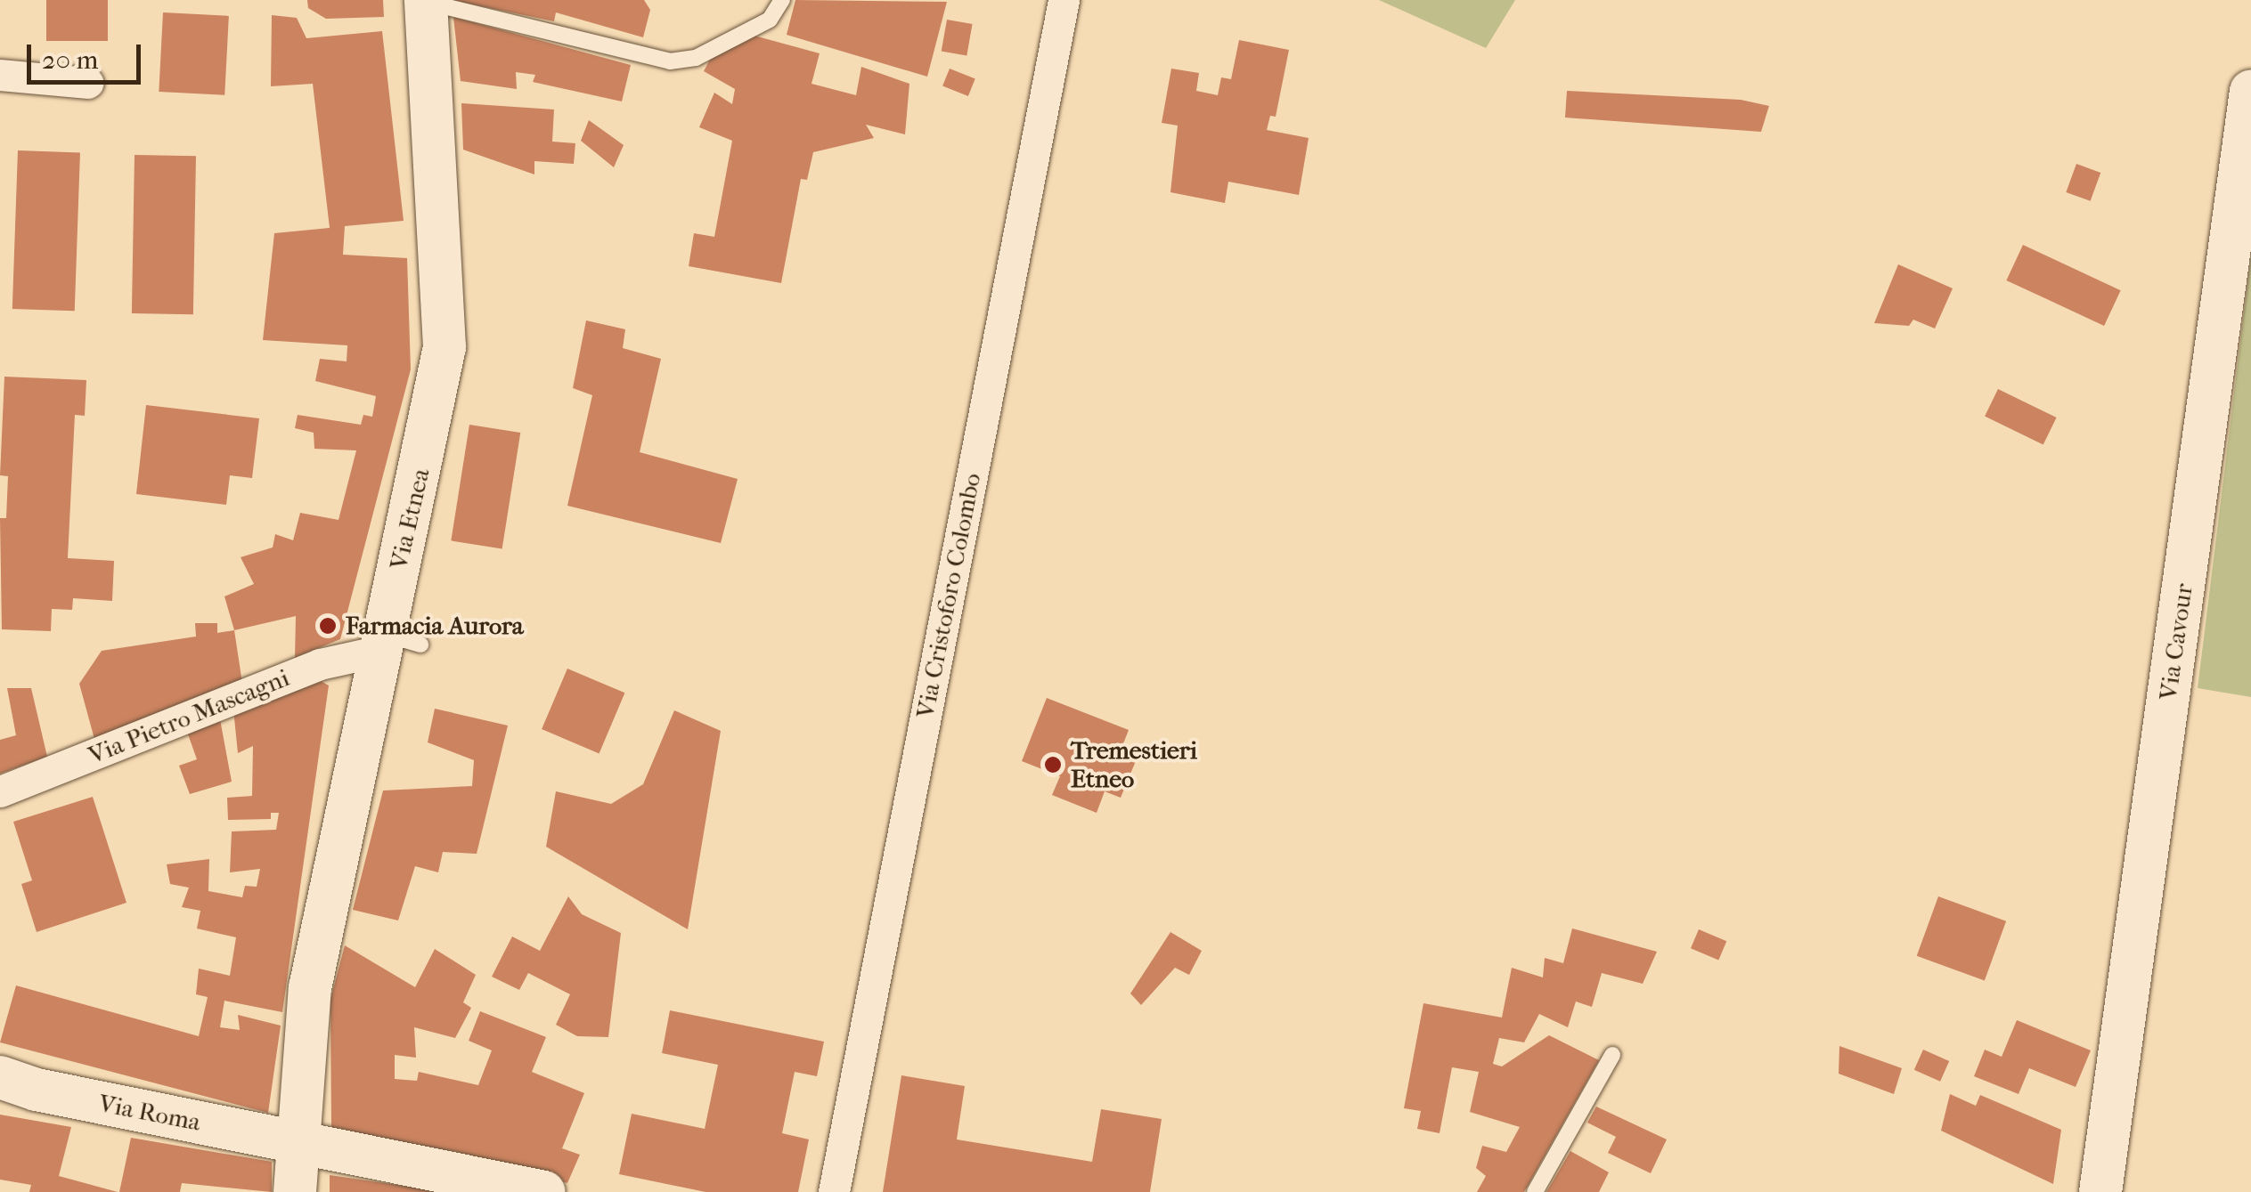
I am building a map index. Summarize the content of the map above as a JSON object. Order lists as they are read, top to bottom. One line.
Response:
{"streets":{"main road":["Via Etnea","Via Cavour","Via Roma"],"street":["Via Cristoforo Colombo","Via Pietro Mascagni"]},"crossings":[["Via Etnea","Via Pietro Mascagni"],["Via Etnea","Via Roma"]],"places":["Farmacia Aurora","Tremestieri Etneo"],"scale_bar":"20 m"}
